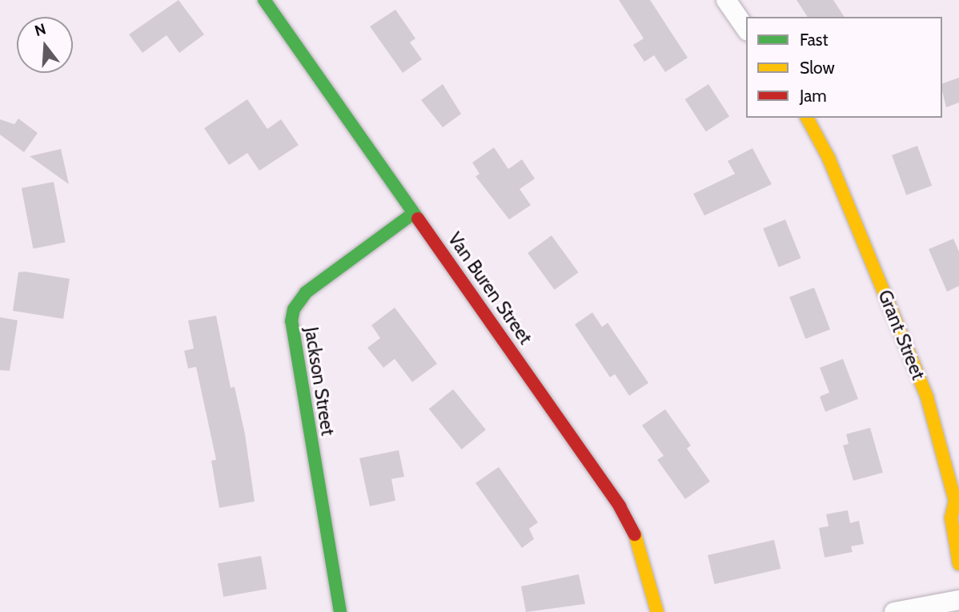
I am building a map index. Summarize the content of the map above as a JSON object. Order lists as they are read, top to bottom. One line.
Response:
{"streets":{"street":["Van Buren Street","Grant Street","Jackson Street"]},"crossings":[["Van Buren Street","Jackson Street"]],"legend":["Fast","Slow","Jam"],"north":"top"}
